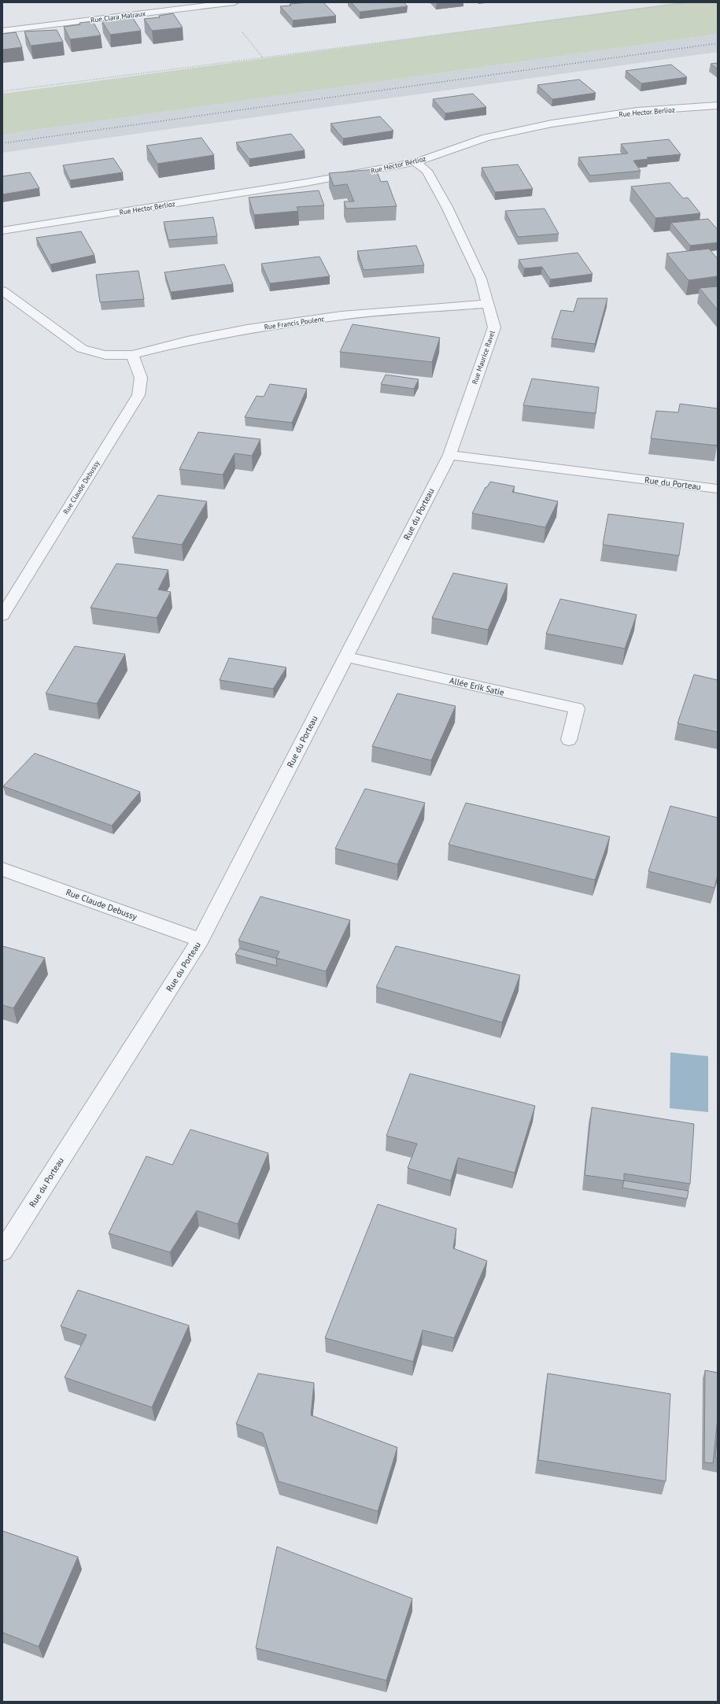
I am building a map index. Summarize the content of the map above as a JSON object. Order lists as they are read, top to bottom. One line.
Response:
{"streets":{"street":["Rue Clara Malraux","Rue Hector Berlioz","Rue Francis Poulenc","Rue Maurice Ravel","Rue du Porteau","Rue Claude Debussy","Allée Erik Satie"]},"crossings":[["Rue Hector Berlioz","Rue Maurice Ravel"],["Rue Francis Poulenc","Rue Maurice Ravel"],["Rue Francis Poulenc","Rue Claude Debussy"],["Rue Maurice Ravel","Rue du Porteau"],["Rue du Porteau","Rue Claude Debussy"],["Rue du Porteau","Allée Erik Satie"]]}
